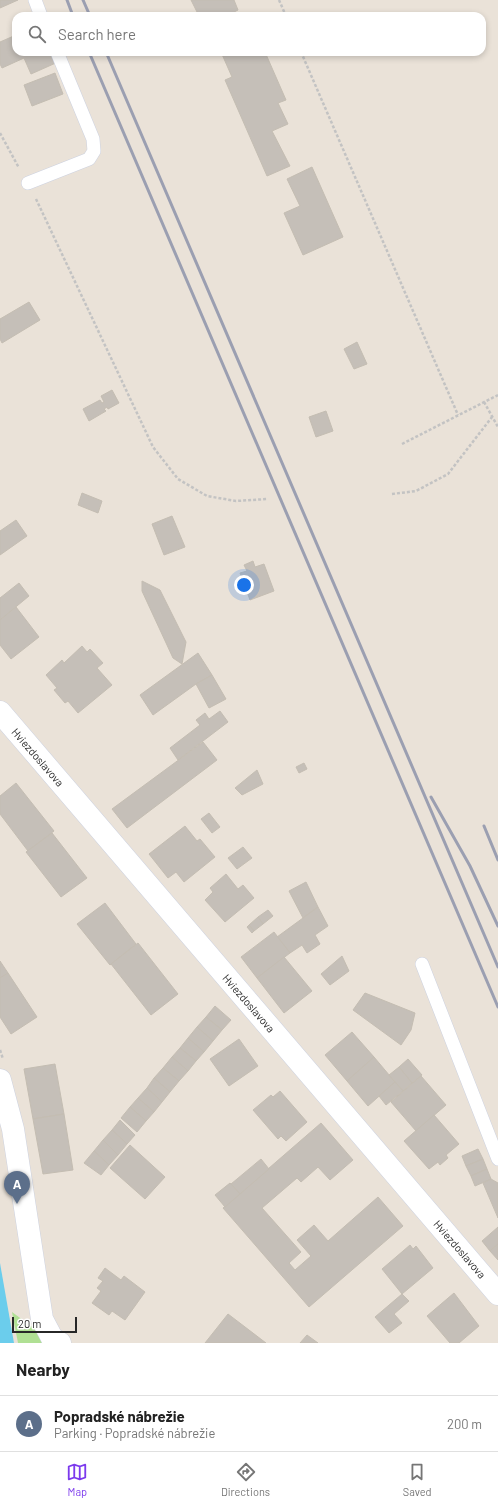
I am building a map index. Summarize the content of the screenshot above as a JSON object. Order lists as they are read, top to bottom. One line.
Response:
{"streets":{"street":["Hviezdoslavova"]},"scale_bar":"20 m","page":{"search":"Search here","pins":"A","scale":"20 m","heading":"Nearby","list":[{"mark":"A","name":"Popradské nábrežie","note":"Parking · Popradské nábrežie","value":"200 m"}],"nav":["Map","Directions","Saved"]}}
